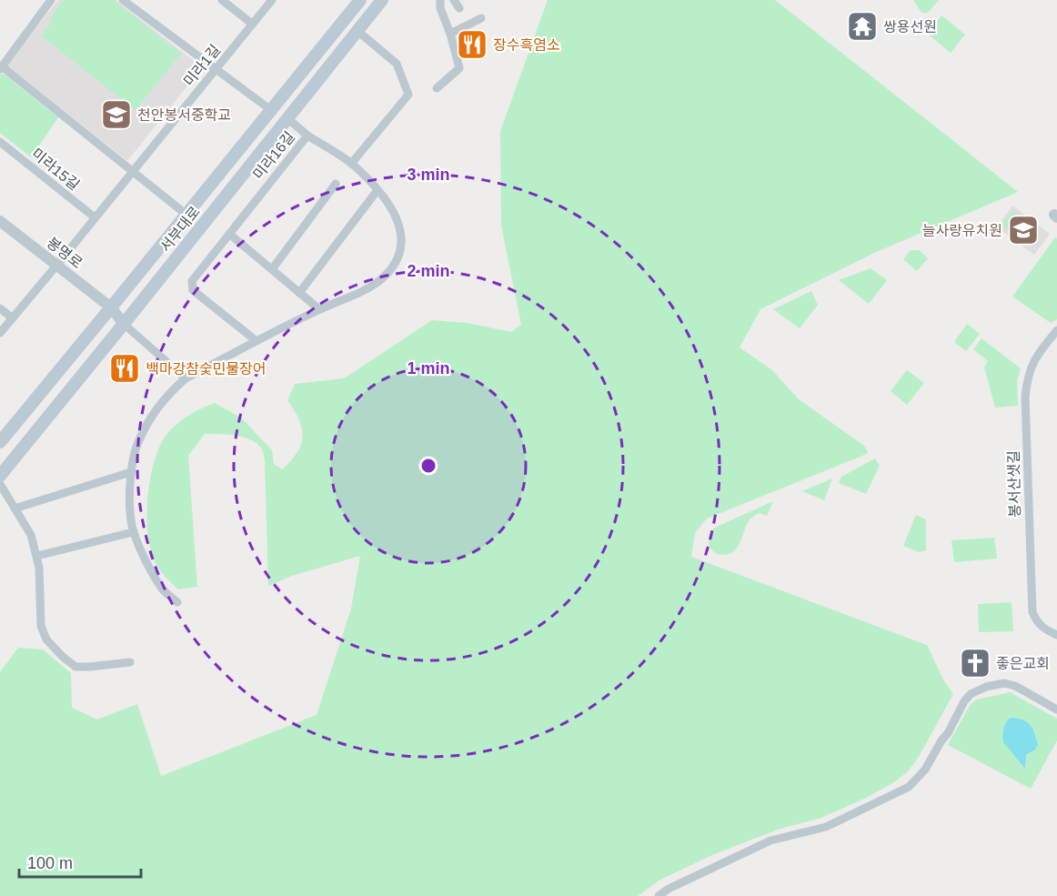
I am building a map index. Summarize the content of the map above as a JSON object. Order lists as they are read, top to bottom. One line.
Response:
{"streets":{"main road":["서부대로"],"street":["미라1길","미라16길","미라15길","봉명로","봉서산샛길"]},"crossings":[["미라1길","미라15길"],["미라1길","봉명로"],["서부대로","봉명로"]],"places":{"temple":["쌍용선원"],"restaurant":["장수흑염소","백마강참숯민물장어"],"school or university":["천안봉서중학교","늘사랑유치원"],"church":["좋은교회"]},"scale_bar":"100 m","rings":["3 min","2 min","1 min"]}
